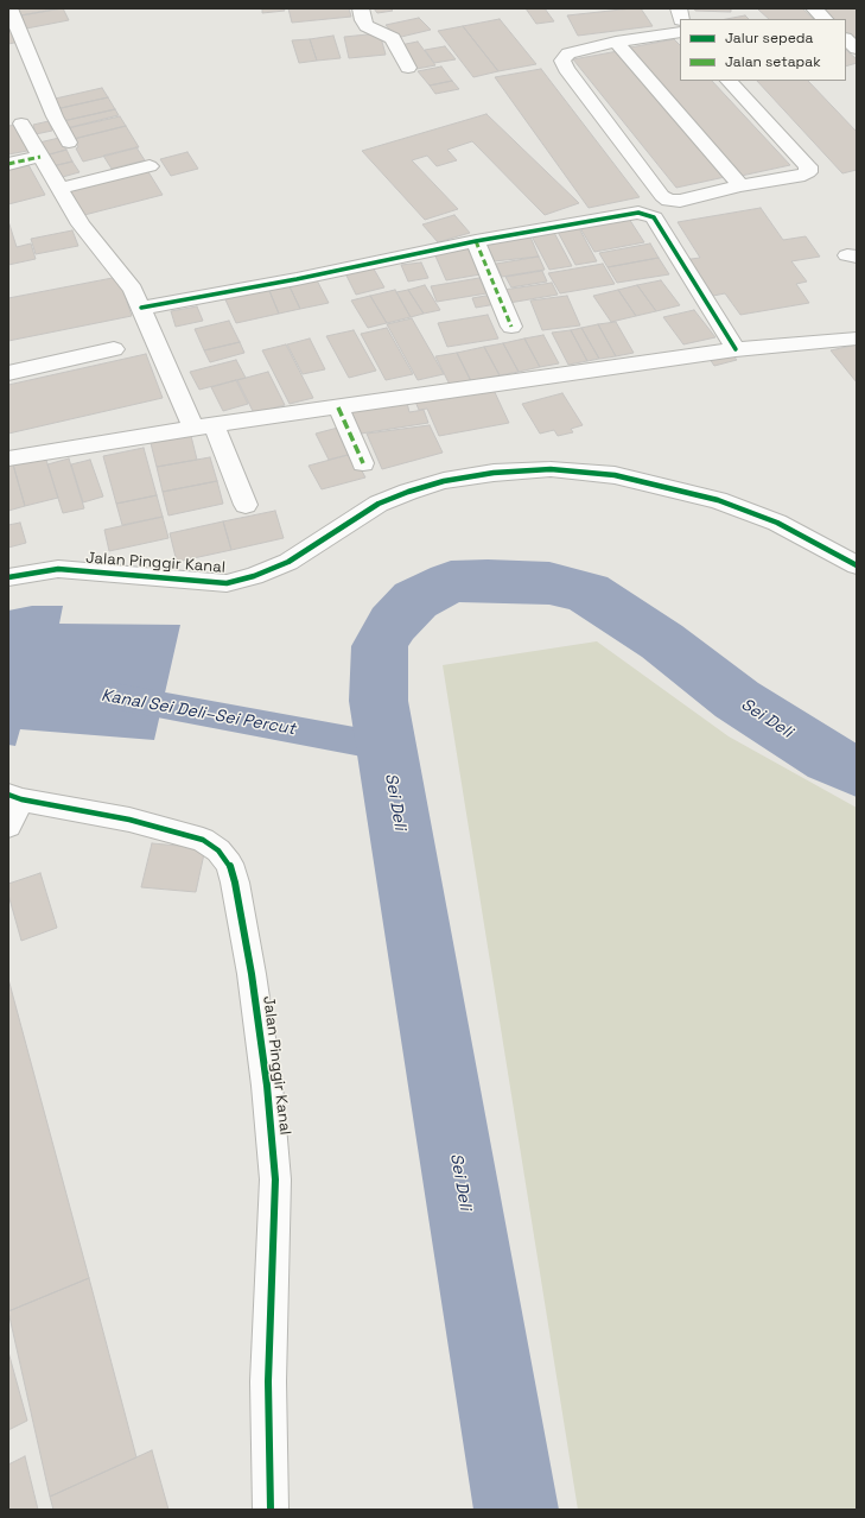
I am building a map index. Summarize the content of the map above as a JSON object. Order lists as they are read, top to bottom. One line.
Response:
{"streets":{"street":["Jalan Pinggir Kanal"]},"water":["Kanal Sei Deli–Sei Percut","Sei Deli"],"legend":["Jalur sepeda","Jalan setapak"]}
